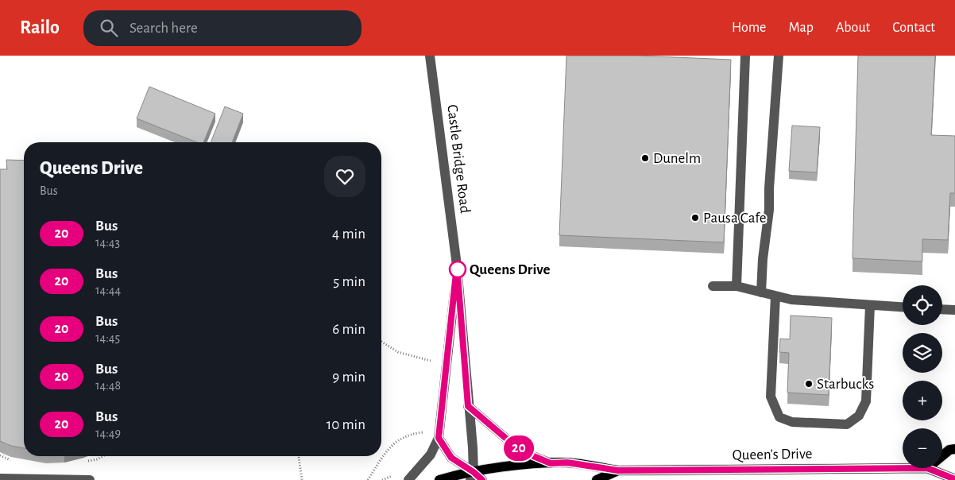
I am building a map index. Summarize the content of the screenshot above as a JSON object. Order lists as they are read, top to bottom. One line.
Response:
{"streets":{"main road":["Queen's Drive"],"street":["Castle Bridge Road"]},"crossings":[["Castle Bridge Road","Queen's Drive"]],"places":["Dunelm","Pausa Cafe","Queens Drive","Starbucks"],"lines":["bus line 20"],"page":{"header":"Railo","search":"Search here","nav":["Home","Map","About","Contact"],"on_map":"20","heading":["Queens Drive","Bus"],"list":[{"mark":"20","name":"Bus","note":"14:43","value":"4 min"},{"mark":"20","name":"Bus","note":"14:44","value":"5 min"},{"mark":"20","name":"Bus","note":"14:45","value":"6 min"},{"mark":"20","name":"Bus","note":"14:48","value":"9 min"},{"mark":"20","name":"Bus","note":"14:49","value":"10 min"}],"map_buttons":["+","−"]}}
